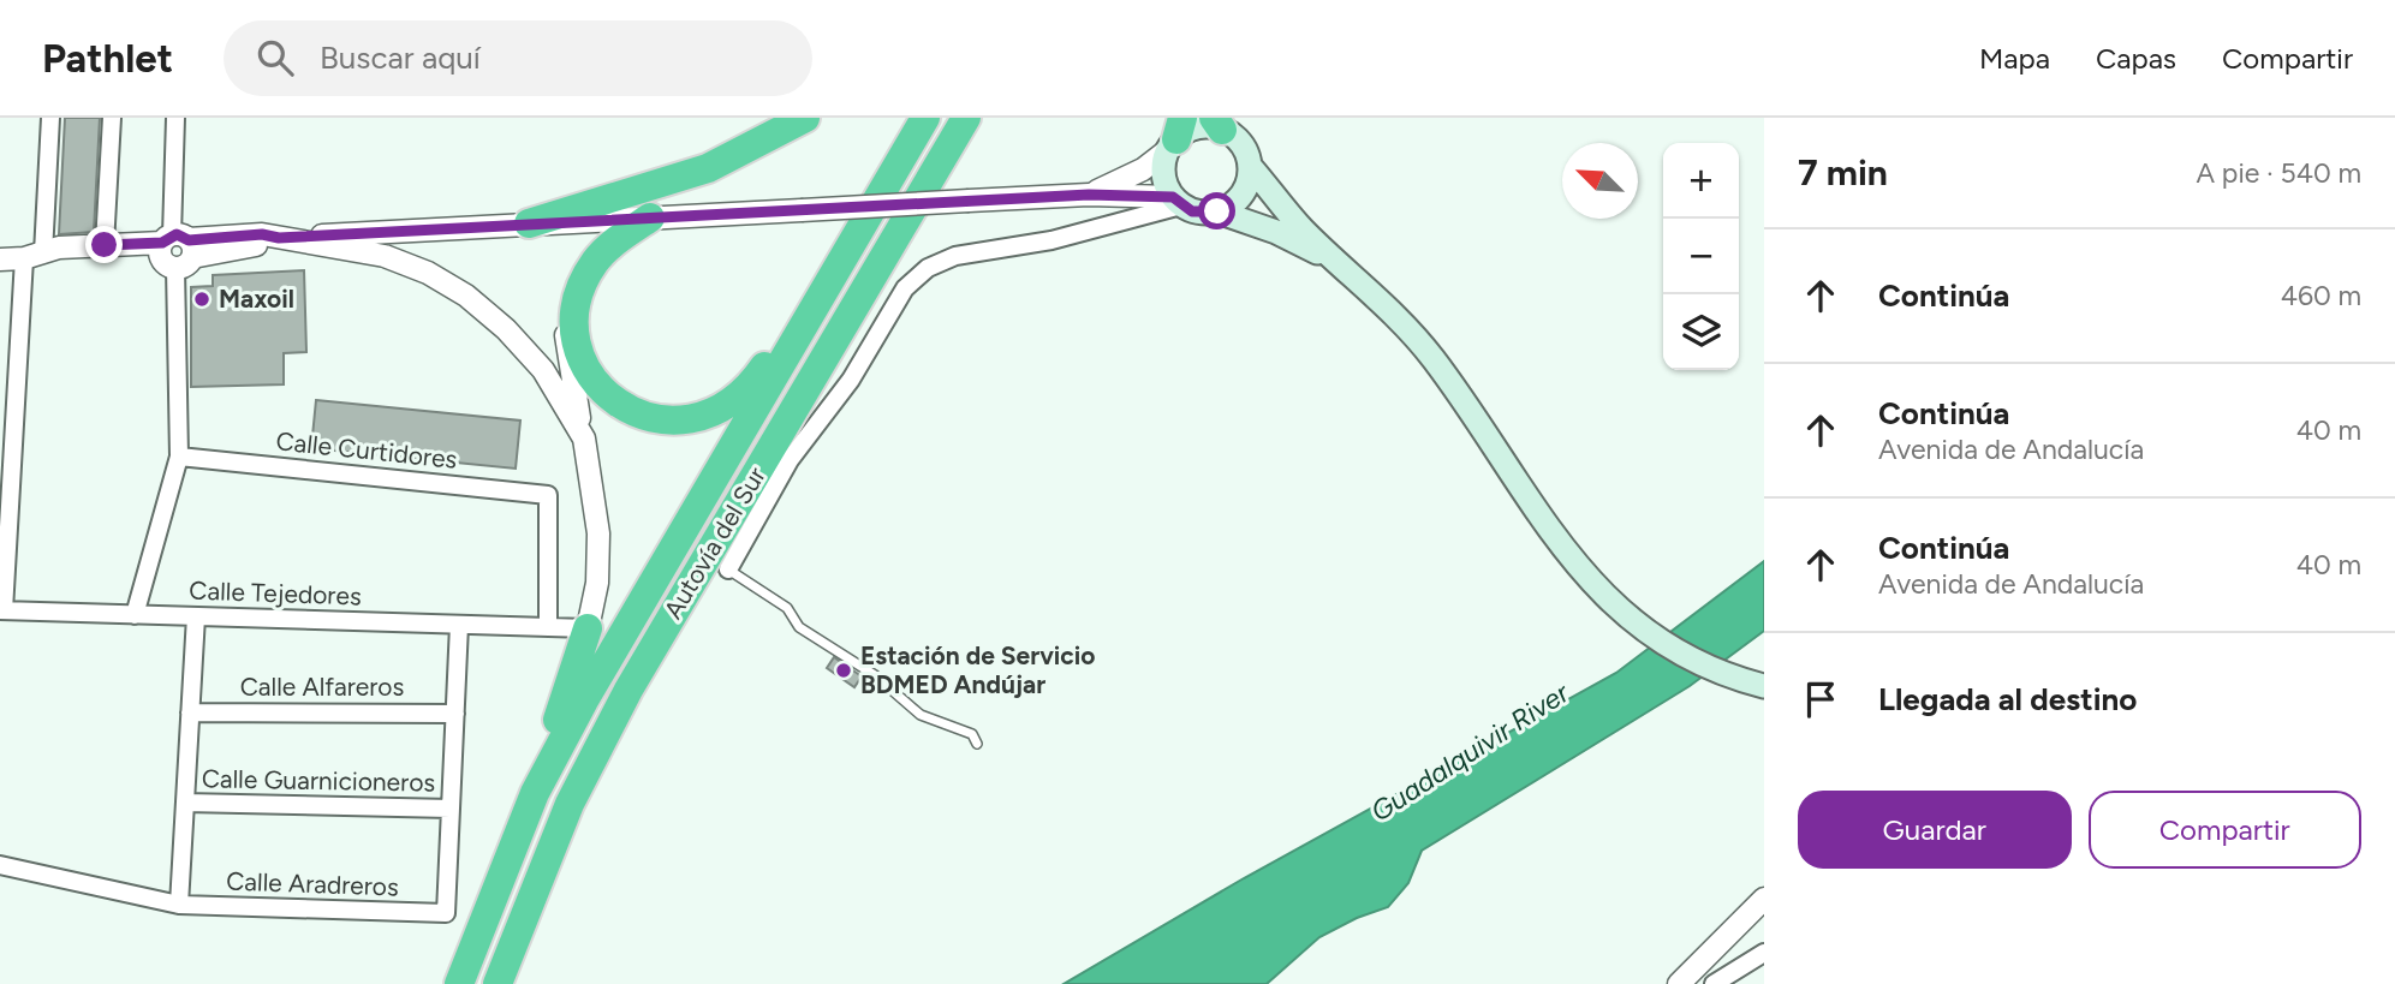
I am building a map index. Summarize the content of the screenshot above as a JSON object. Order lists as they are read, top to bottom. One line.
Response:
{"streets":{"highway":["Autovía del Sur"],"street":["Calle Curtidores","Calle Tejedores","Calle Alfareros","Calle Guarnicioneros","Calle Aradreros"]},"crossings":[["Calle Curtidores","Calle Tejedores"],["Calle Tejedores","Calle Aradreros"],["Calle Alfareros","Calle Aradreros"],["Calle Guarnicioneros","Calle Aradreros"]],"water":["Guadalquivir River"],"places":["Maxoil","Estación de Servicio BDMED Andújar"],"north":"top left","page":{"header":"Pathlet","search":"Buscar aquí","nav":["Mapa","Capas","Compartir"],"heading":["7 min","A pie · 540 m"],"map_buttons":["+","−"],"list":[["Continúa","460 m"],["Continúa","Avenida de Andalucía","40 m"],["Continúa","Avenida de Andalucía","40 m"],"Llegada al destino"],"buttons":["Guardar","Compartir"]}}
